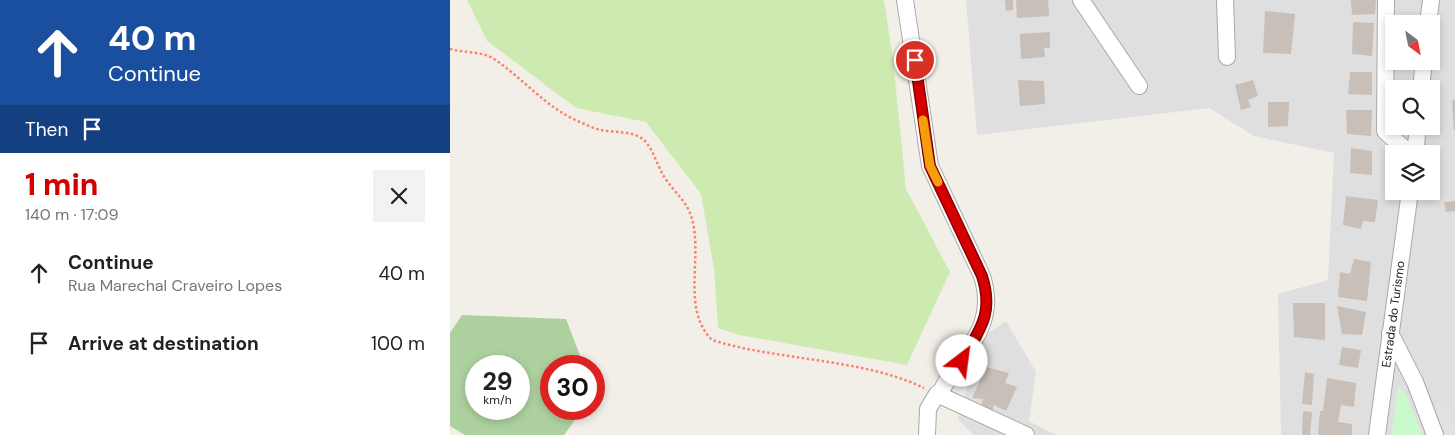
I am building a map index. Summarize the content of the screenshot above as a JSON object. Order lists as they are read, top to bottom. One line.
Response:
{"streets":{"street":["Estrada do Turismo"]},"north":"bottom right","page":{"turn":["40 m","Continue"],"then":"Then","heading":["1 min","140 m · 17:09"],"list":[{"name":"Continue","note":"Rua Marechal Craveiro Lopes","value":"40 m"},{"name":"Arrive at destination","value":"100 m"}],"speed":"29 km/h","limit":"30"}}
